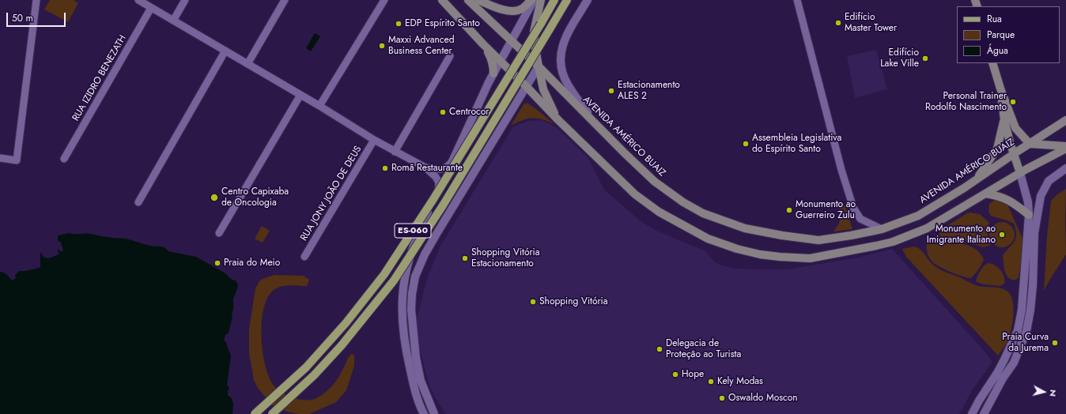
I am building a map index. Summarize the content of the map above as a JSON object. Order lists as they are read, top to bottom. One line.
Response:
{"streets":{"main road":["AVENIDA AMÉRICO BUAIZ","ES-060"],"street":["RUA IZIDRO BENEZATH","RUA JONY JOÃO DE DEUS"]},"places":["Edifício Master Tower","EDP Espírito Santo","Maxxi Advanced Business Center","Edifício Lake Ville","Estacionamento ALES 2","Personal Trainer Rodolfo Nascimento","Centrocor","Assembleia Legislativa do Espírito Santo","Romã Restaurante","Centro Capixaba de Oncologia","Monumento ao Guerreiro Zulu","Monumento ao Imigrante Italiano","Shopping Vitória Estacionamento","Praia do Meio","Shopping Vitória","Praia Curva da Jurema","Delegacia de Proteção ao Turista","Hope","Kely Modas","Oswaldo Moscon"],"legend":["Rua","Parque","Água"],"scale_bar":"50 m","north":"right"}
